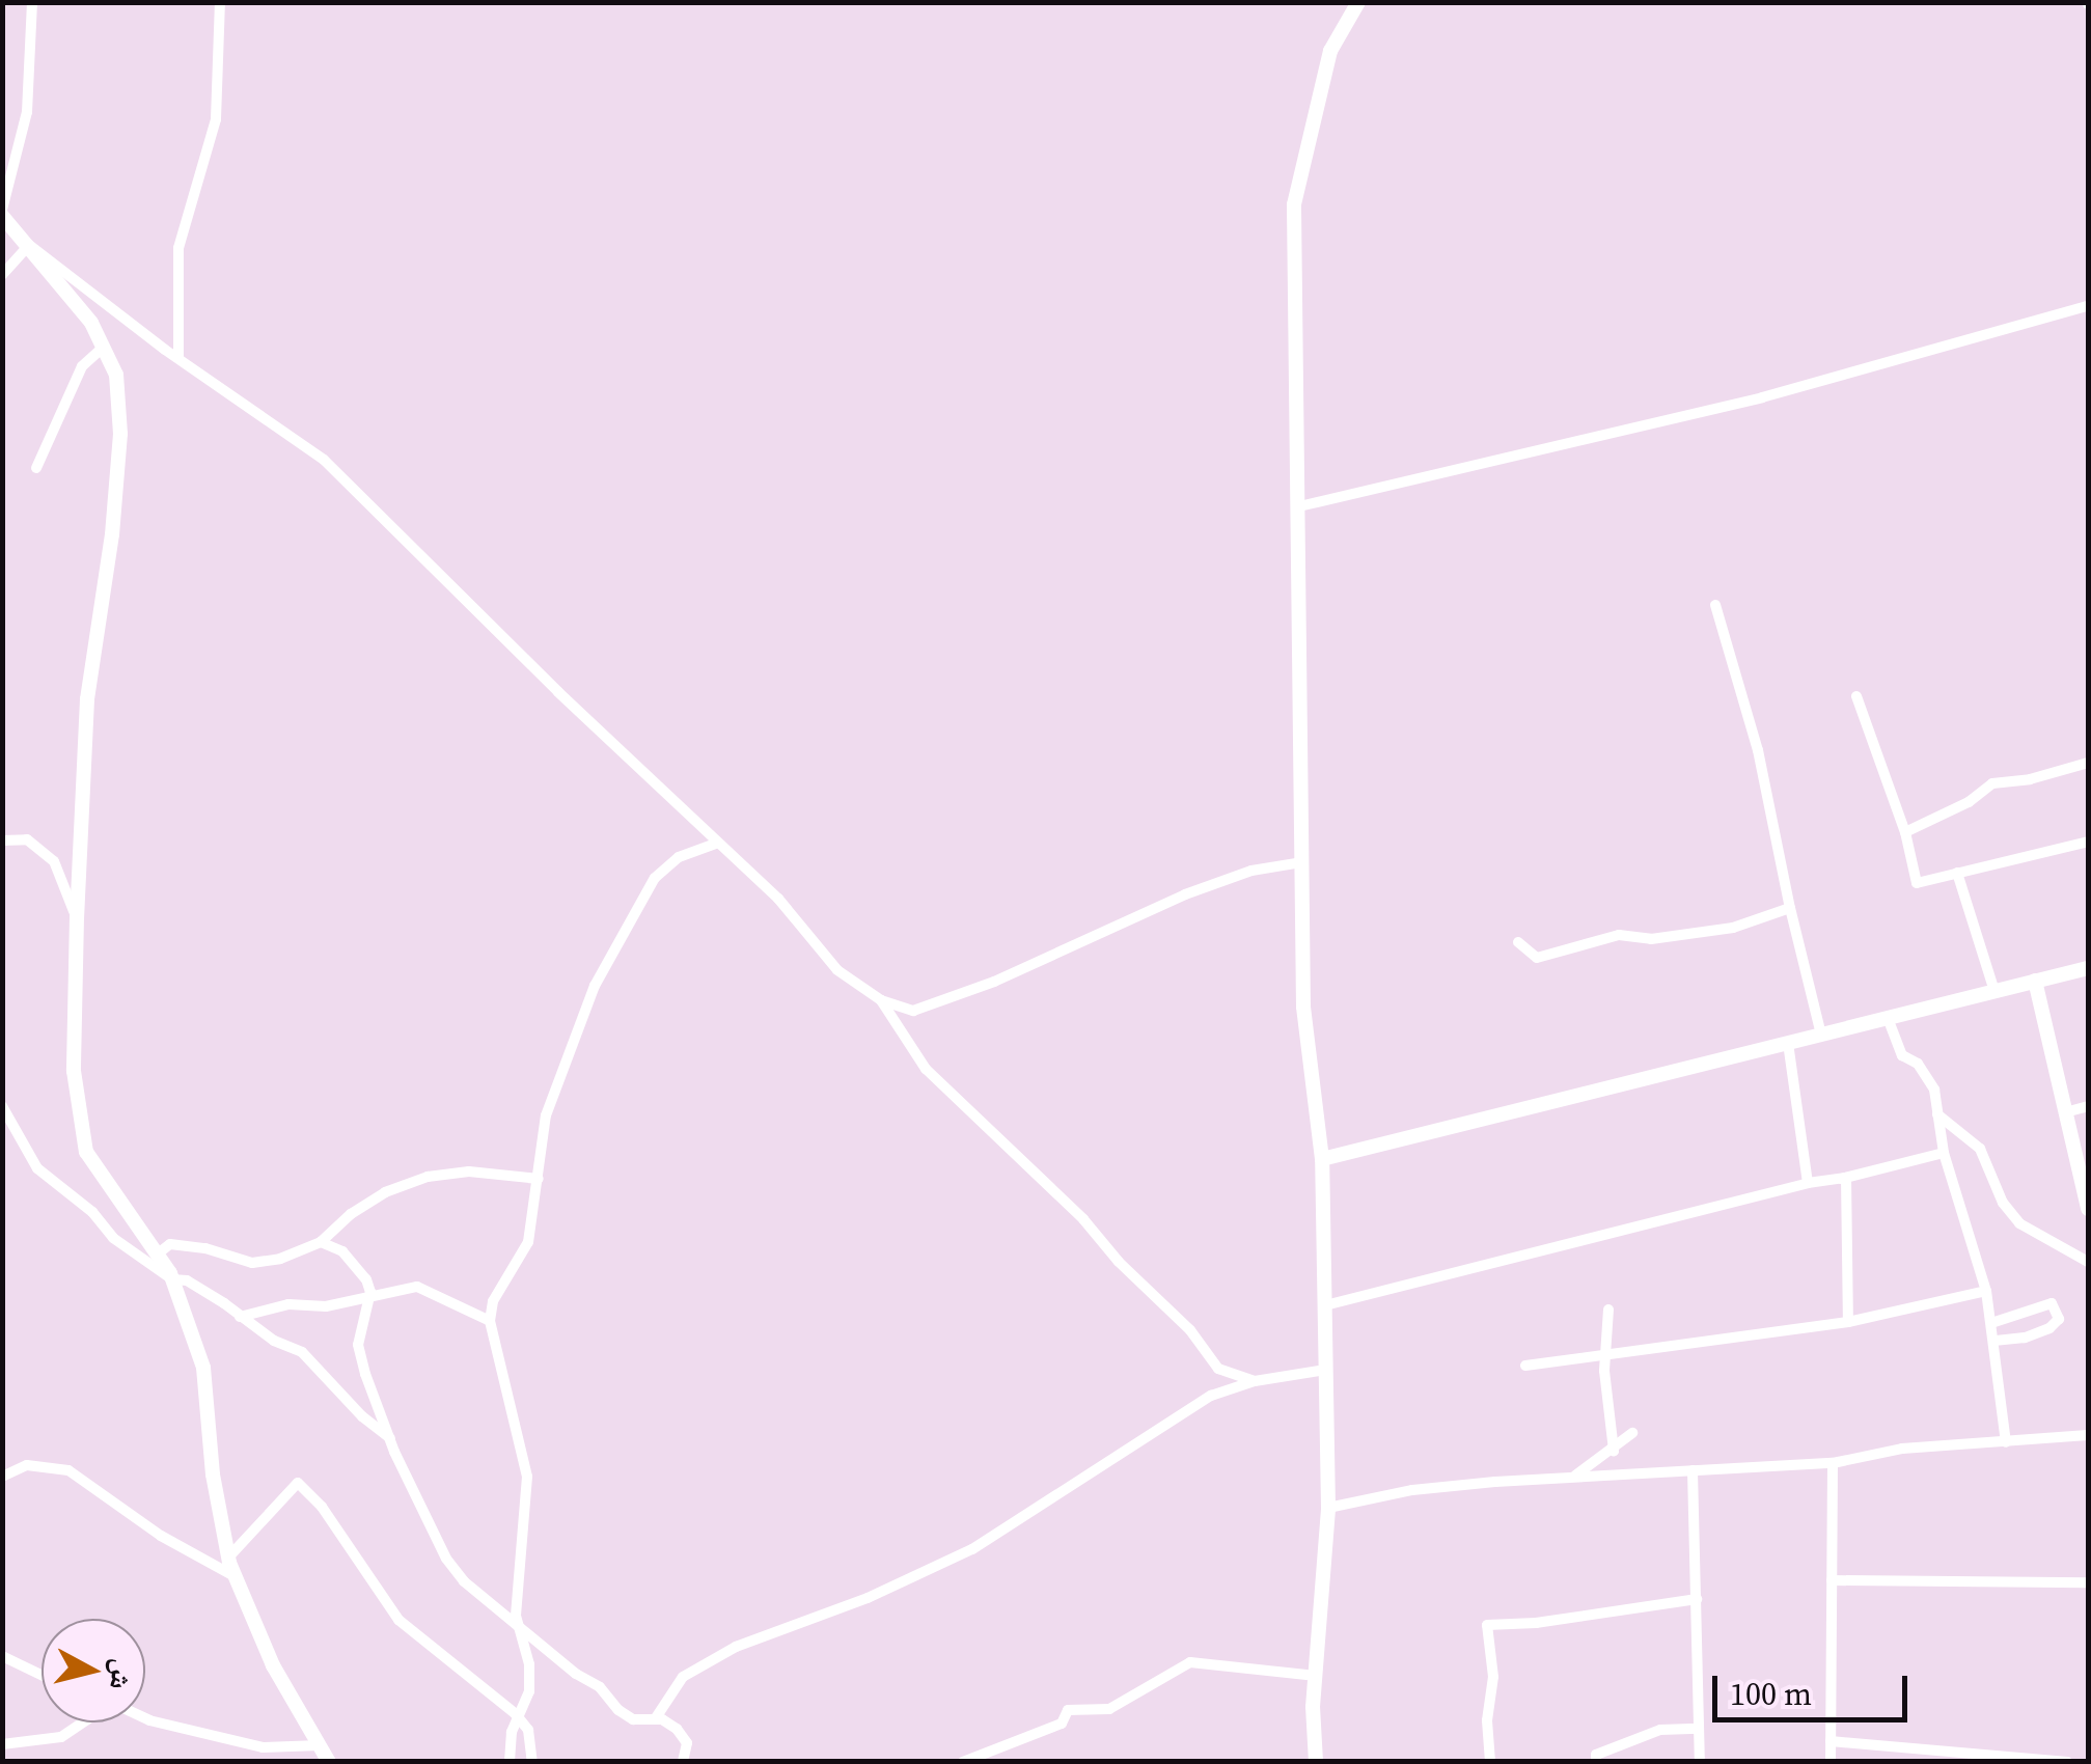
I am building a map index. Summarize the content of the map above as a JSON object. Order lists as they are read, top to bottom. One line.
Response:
{"scale_bar":"100 m","north":"right"}
